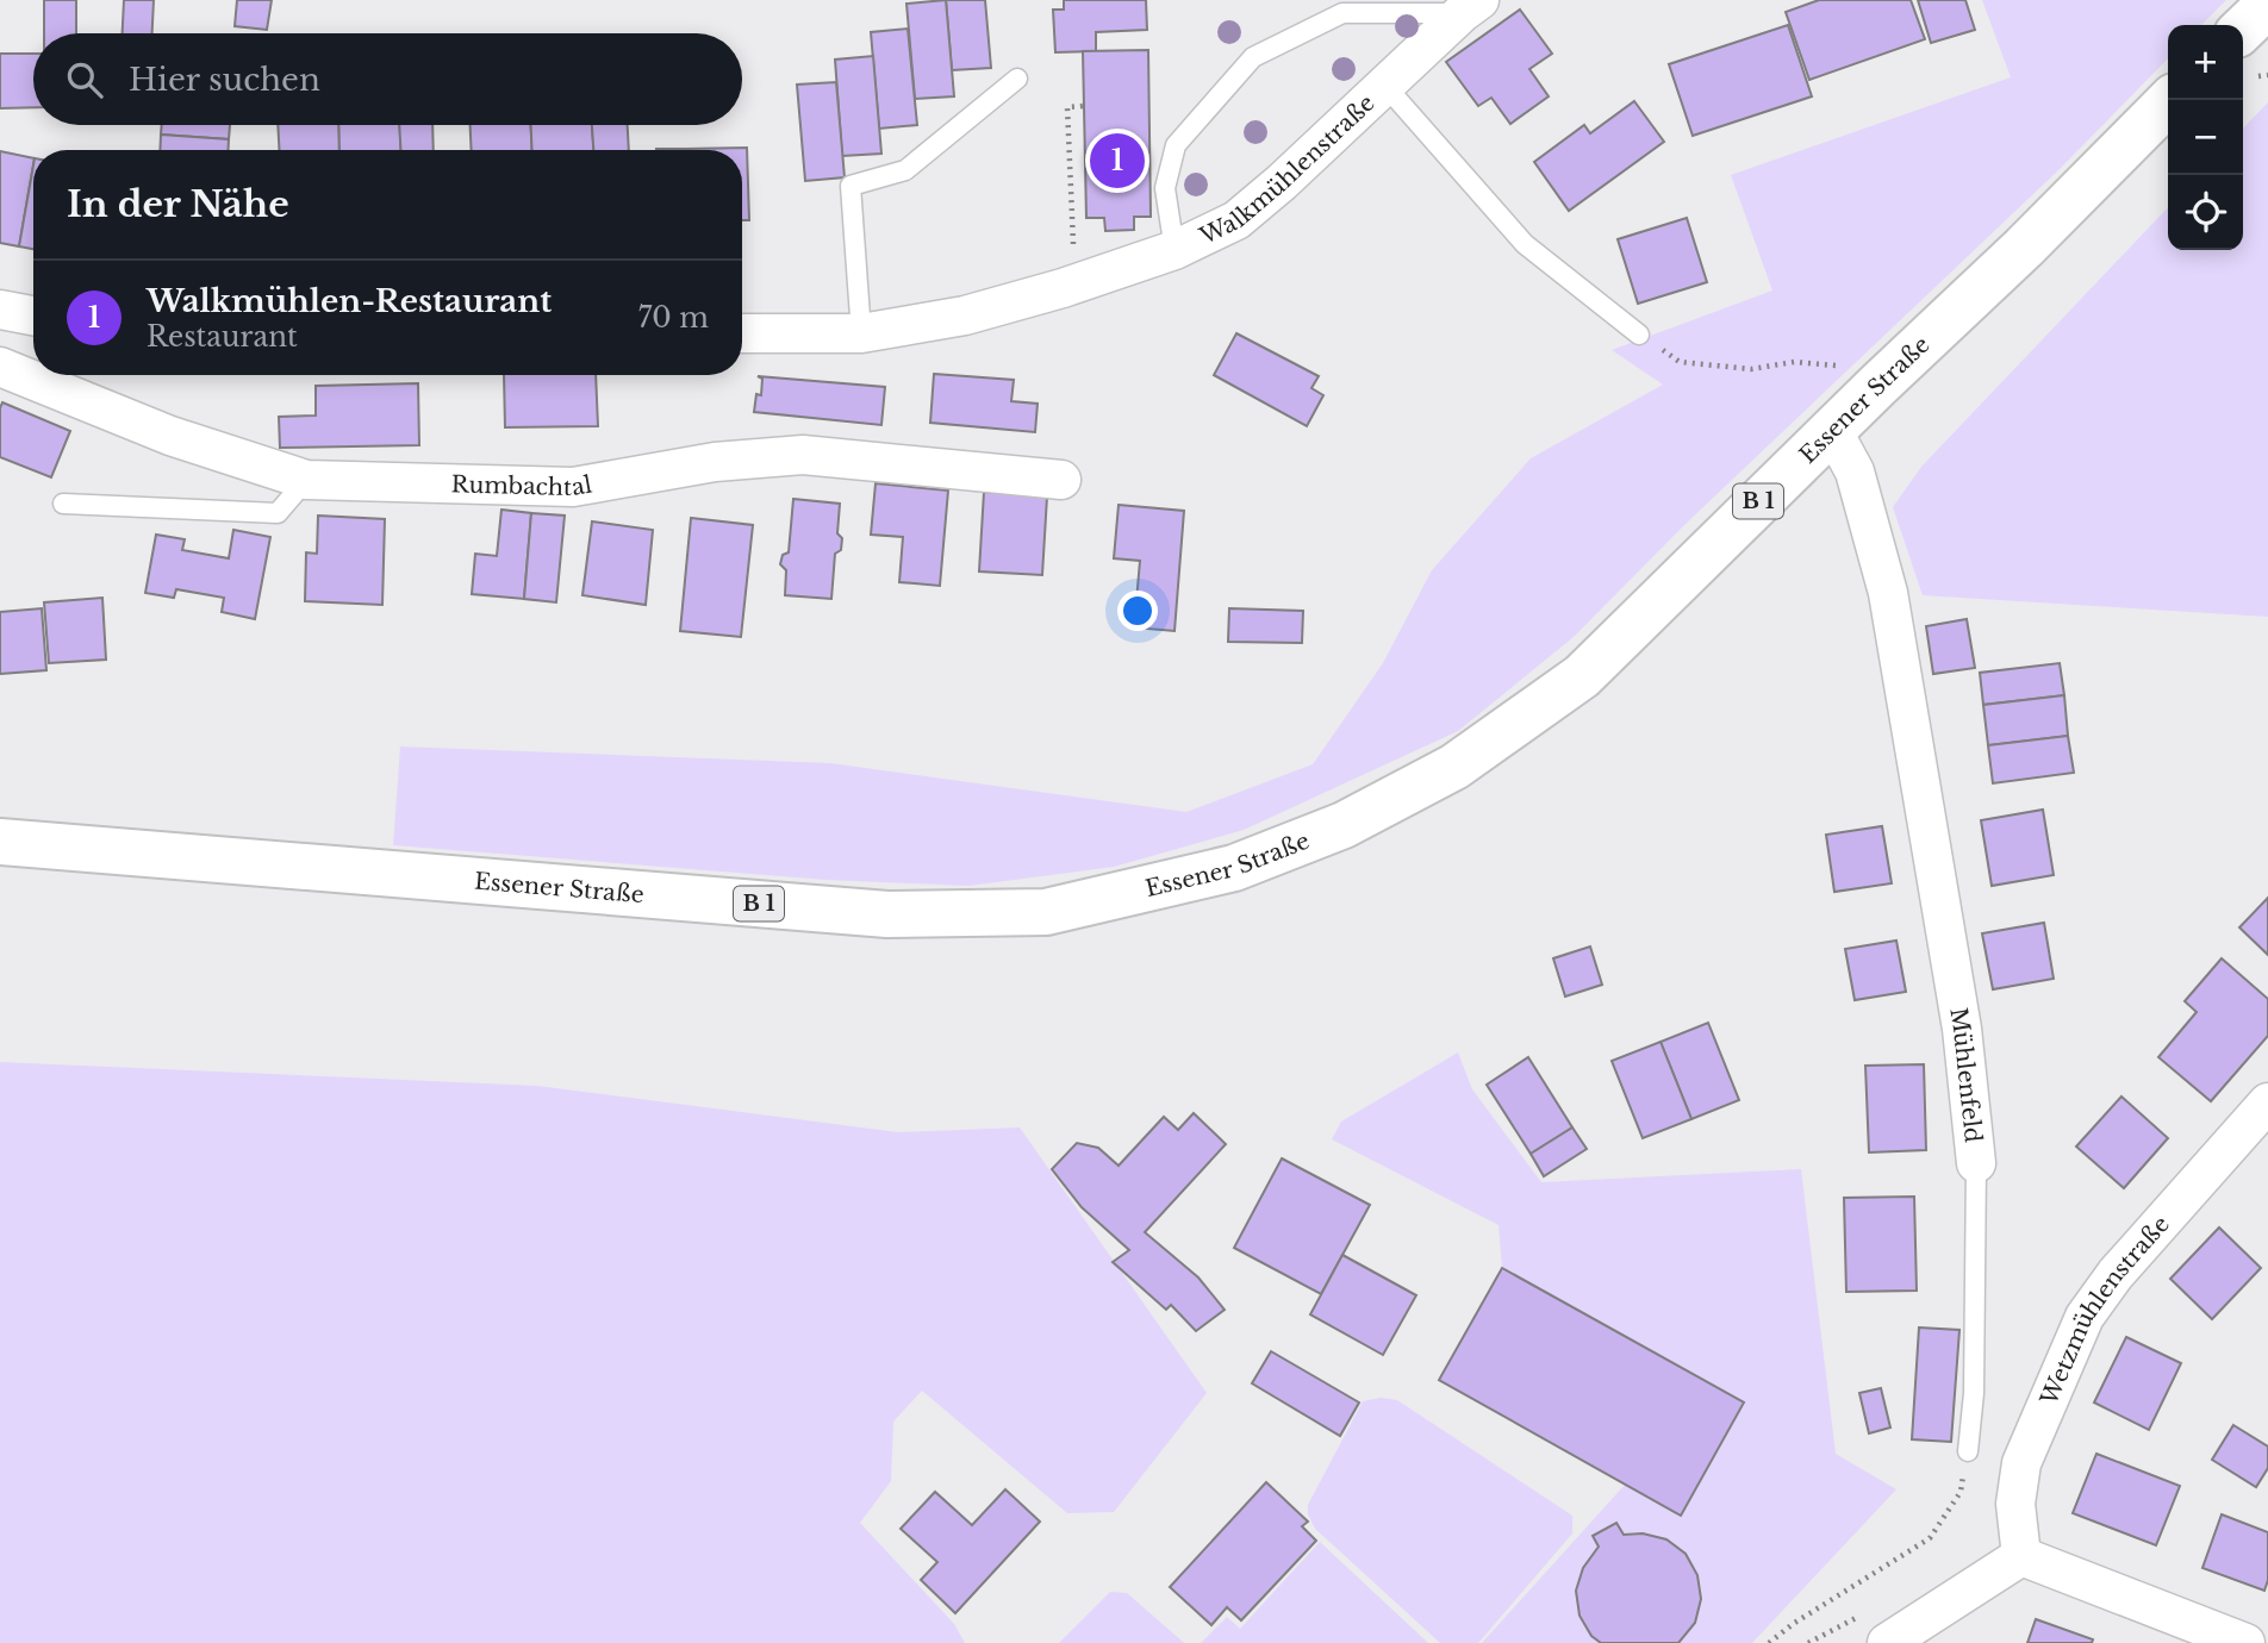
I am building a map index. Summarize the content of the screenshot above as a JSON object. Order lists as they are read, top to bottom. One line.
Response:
{"streets":{"main road":["Essener Straße","B 1"],"street":["Walkmühlenstraße","Rumbachtal","Mühlenfeld","Wetzmühlenstraße"]},"crossings":[["Essener Straße","Mühlenfeld"]],"page":{"map_buttons":["+","−"],"search":"Hier suchen","pins":"1","heading":"In der Nähe","list":[{"mark":"1","name":"Walkmühlen-Restaurant","note":"Restaurant","value":"70 m"}]}}
